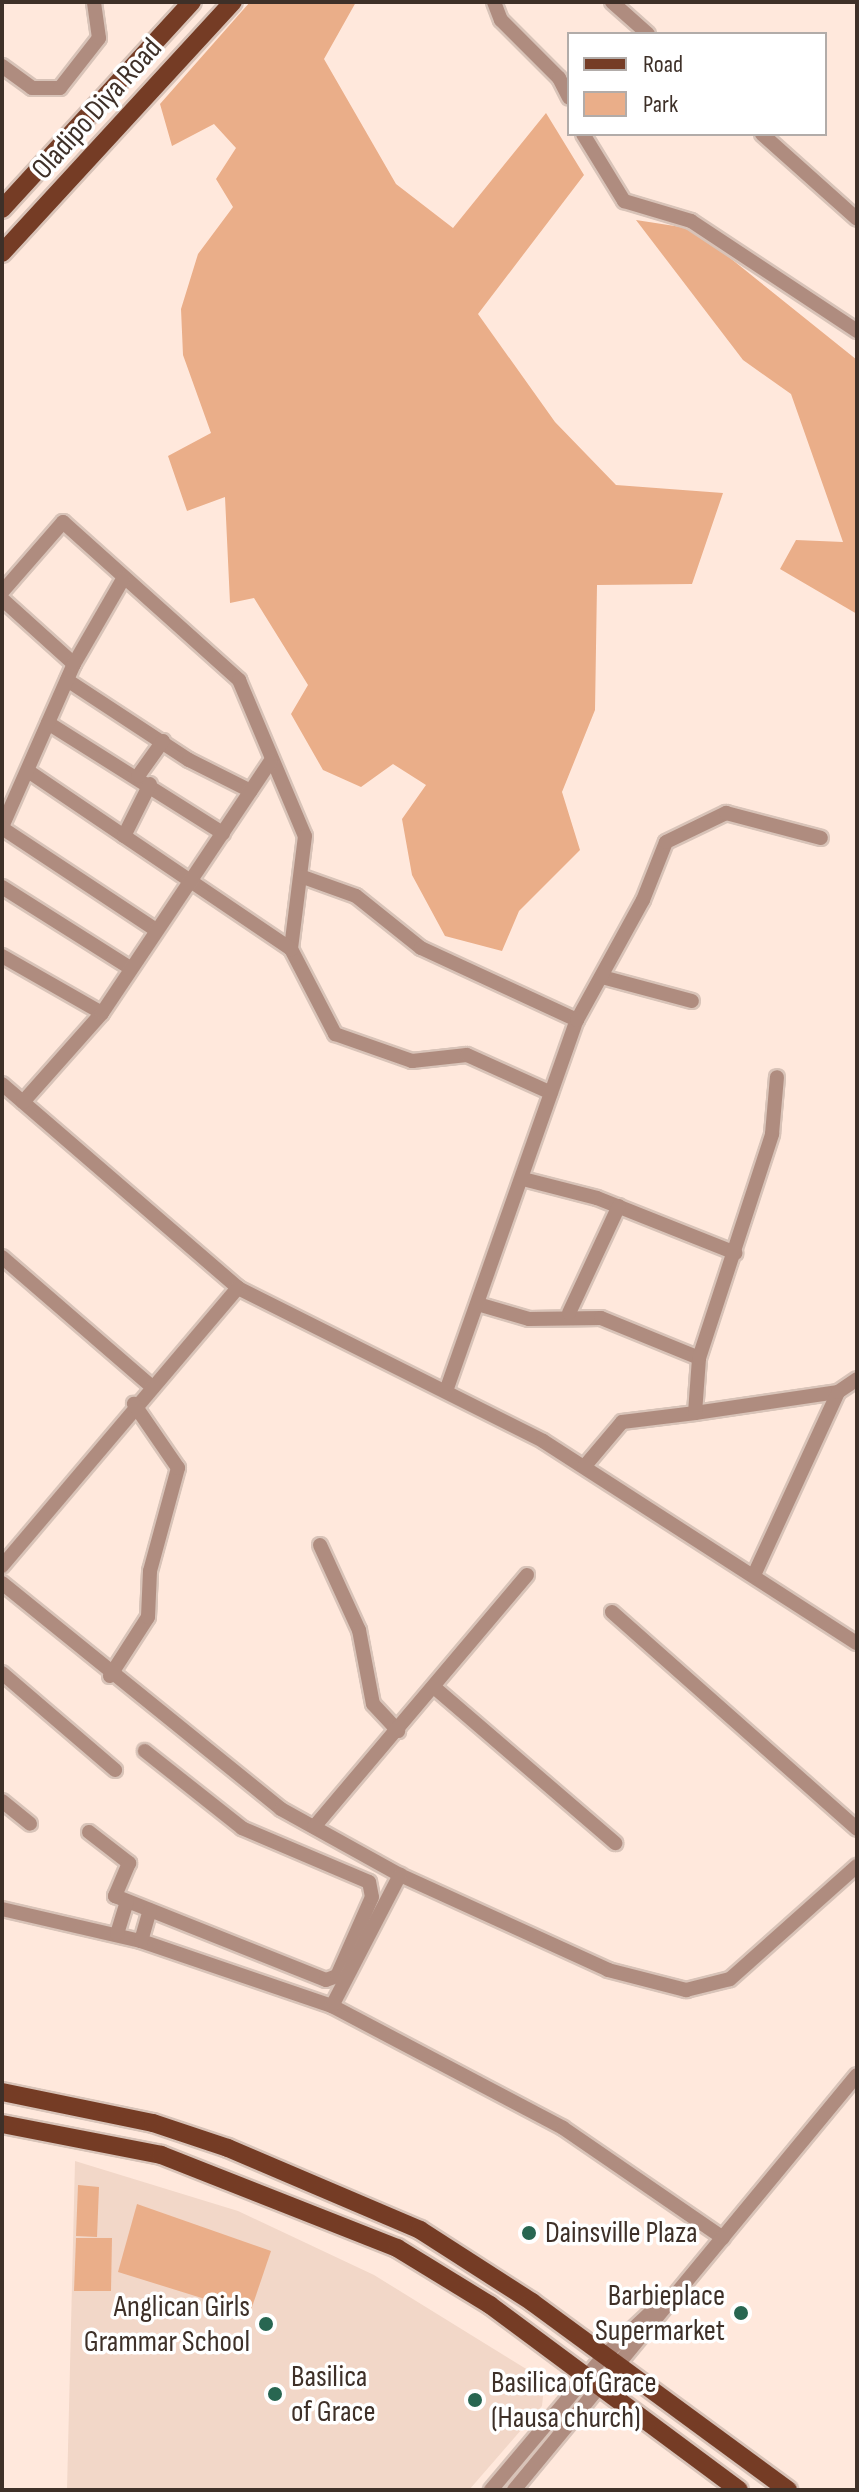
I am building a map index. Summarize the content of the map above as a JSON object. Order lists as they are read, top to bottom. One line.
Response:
{"streets":{"main road":["Oladipo Diya Road"]},"places":["Dainsville Plaza","Barbieplace Supermarket","Anglican Girls Grammar School","Basilica of Grace","Basilica of Grace (Hausa church)"],"legend":["Road","Park"]}
